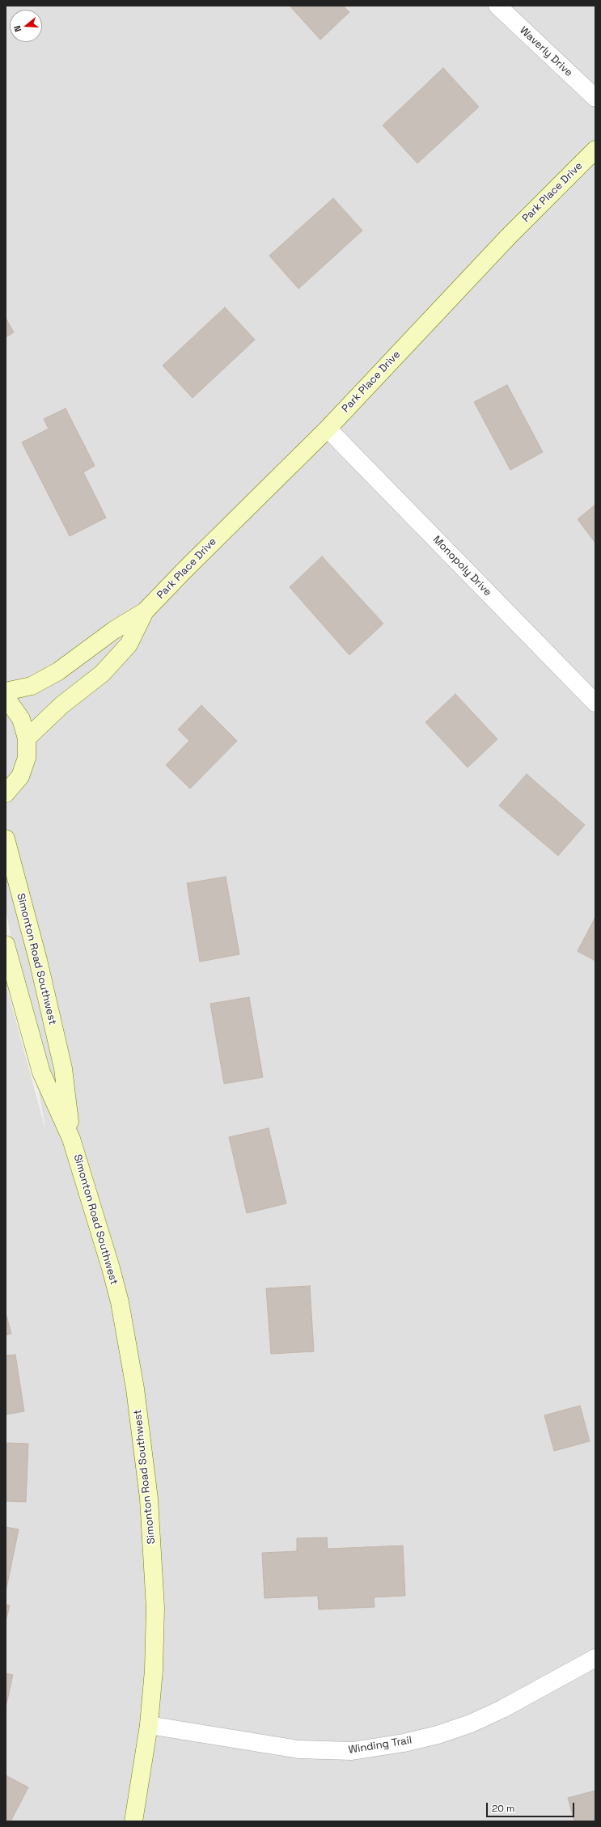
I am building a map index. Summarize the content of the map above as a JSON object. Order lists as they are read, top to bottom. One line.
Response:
{"streets":{"street":["Waverly Drive","Park Place Drive","Monopoly Drive","Simonton Road Southwest","Winding Trail"]},"crossings":[["Park Place Drive","Monopoly Drive"],["Simonton Road Southwest","Winding Trail"]],"scale_bar":"20 m","north":"left"}
